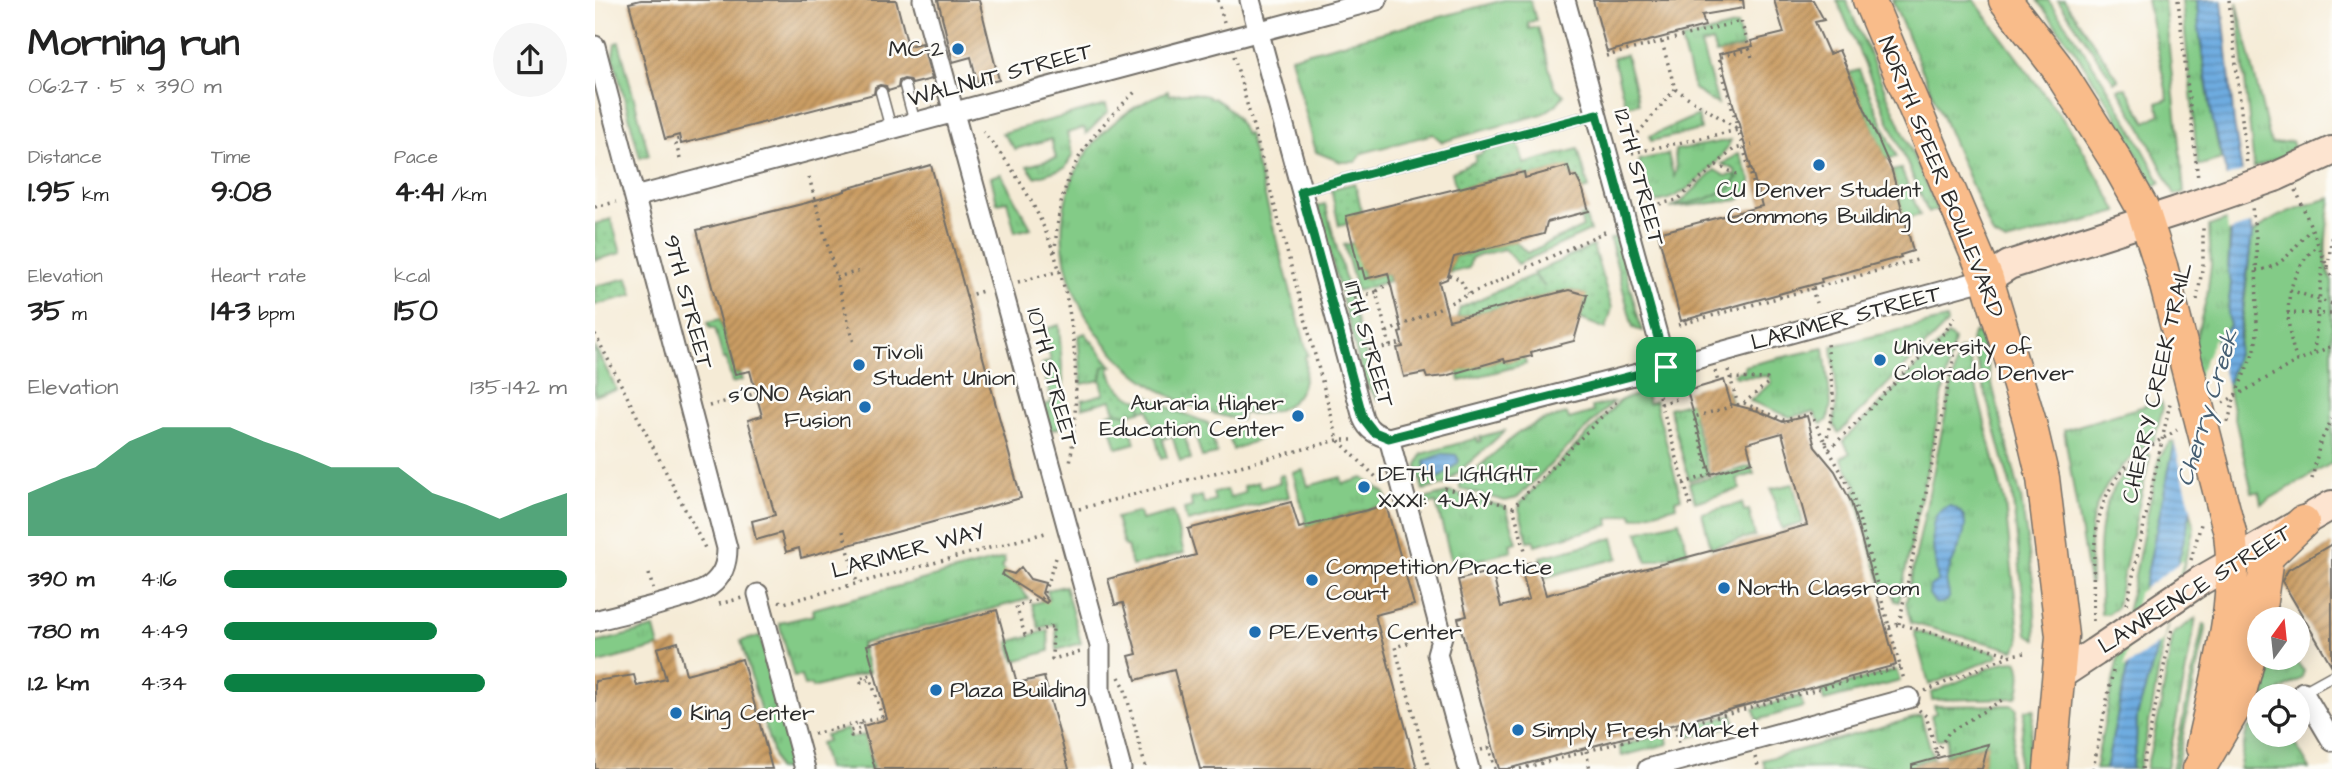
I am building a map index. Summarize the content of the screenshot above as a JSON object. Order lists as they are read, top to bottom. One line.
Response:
{"streets":{"main road":["NORTH SPEER BOULEVARD"],"street":["WALNUT STREET","12TH STREET","9TH STREET","LARIMER STREET","11TH STREET","10TH STREET","LAWRENCE STREET"],"path":["CHERRY CREEK TRAIL","LARIMER WAY"]},"crossings":[["WALNUT STREET","9TH STREET"],["WALNUT STREET","11TH STREET"],["WALNUT STREET","10TH STREET"],["12TH STREET","LARIMER STREET"],["NORTH SPEER BOULEVARD","LARIMER STREET"],["NORTH SPEER BOULEVARD","LAWRENCE STREET"],["LARIMER STREET","11TH STREET"],["LARIMER STREET","CHERRY CREEK TRAIL"],["10TH STREET","LARIMER WAY"]],"water":["Cherry Creek"],"places":["MC-2","CU Denver Student Commons Building","University of Colorado Denver","Tivoli Student Union","s'ONO Asian Fusion","Auraria Higher Education Center","DETH LIGHGHT XXXI: 4JAY","Competition/Practice Court","North Classroom","PE/Events Center","Plaza Building","King Center","Simply Fresh Market"],"north":"top","page":{"heading":["Morning run","06:27 · 5 × 390 m"],"stats":[["Distance","1.95 km"],["Time","9:08"],["Pace","4:41 /km"],["Elevation","35 m"],["Heart rate","143 bpm"],["kcal","150"]],"chart":["Elevation","135–142 m"],"list":[{"name":"390 m","note":"4:16"},{"name":"780 m","note":"4:49"},{"name":"1.2 km","note":"4:34"}]}}
